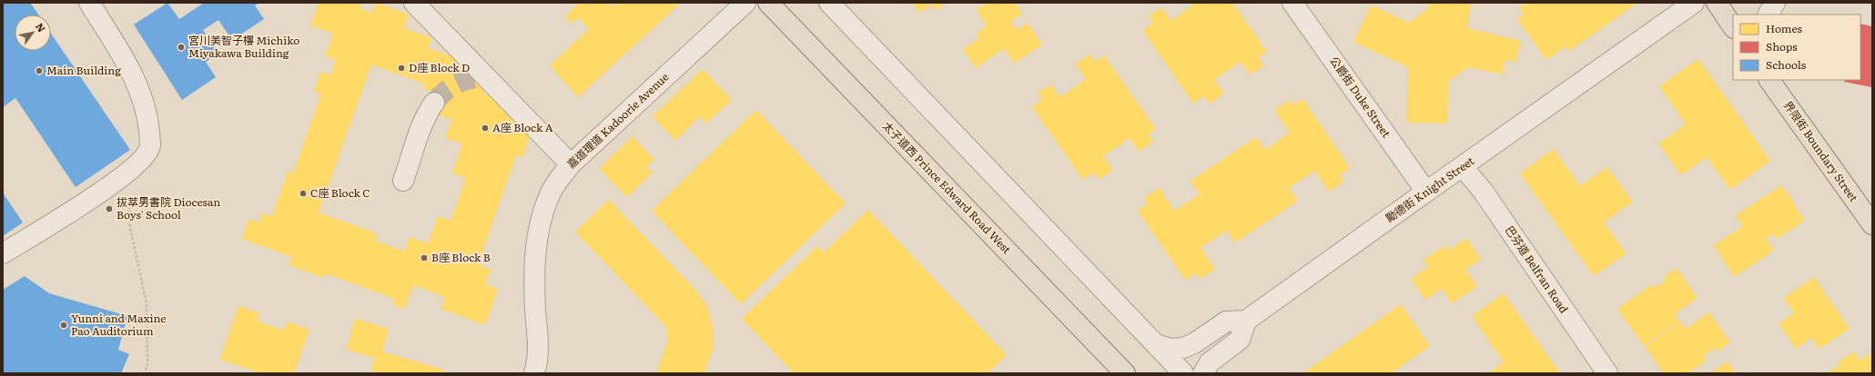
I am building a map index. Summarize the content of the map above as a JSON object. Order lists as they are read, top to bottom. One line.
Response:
{"streets":{"main road":["界限街 Boundary Street","太子道西 Prince Edward Road West"],"street":["公爵街 Duke Street","嘉道理道 Kadoorie Avenue","勵德街 Knight Street","巴芬道 Belfran Road"]},"crossings":[["公爵街 Duke Street","勵德街 Knight Street"],["勵德街 Knight Street","巴芬道 Belfran Road"]],"places":["宮川美智子樓 Michiko Miyakawa Building","D座 Block D","Main Building","A座 Block A","C座 Block C","拔萃男書院 Diocesan Boys' School","B座 Block B","Yunni and Maxine Pao Auditorium"],"legend":["Homes","Shops","Schools"],"north":"top right"}
